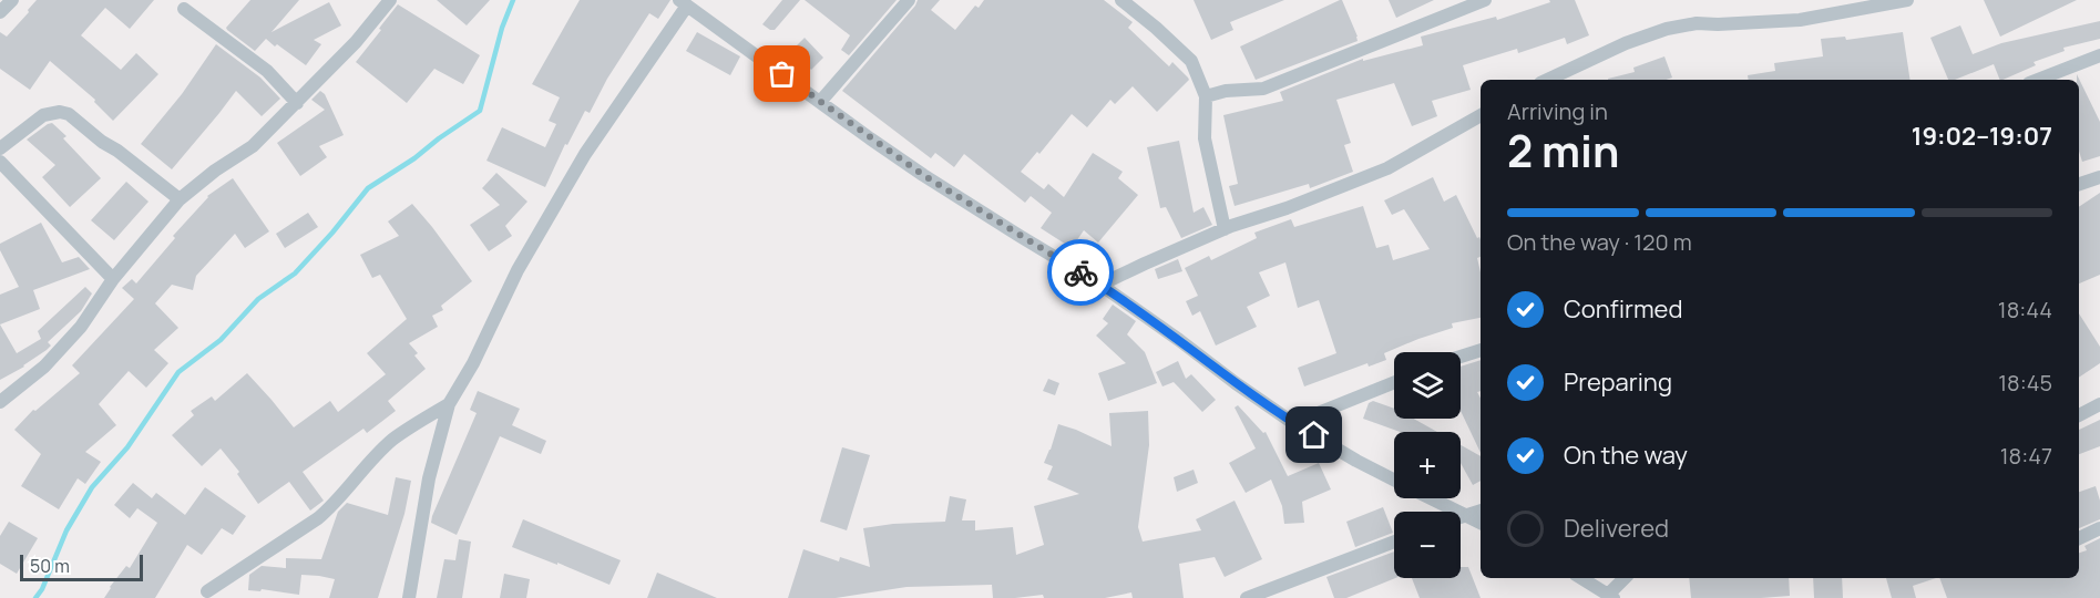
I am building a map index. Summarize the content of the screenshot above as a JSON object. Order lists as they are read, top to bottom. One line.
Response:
{"scale_bar":"50 m","page":{"heading":["2 min","Arriving in","19:02–19:07"],"bar":"On the way · 120 m","list":[["Confirmed","18:44"],["Preparing","18:45"],["On the way","18:47"],"Delivered"],"map_buttons":["+","−"],"scale":"50 m"}}
